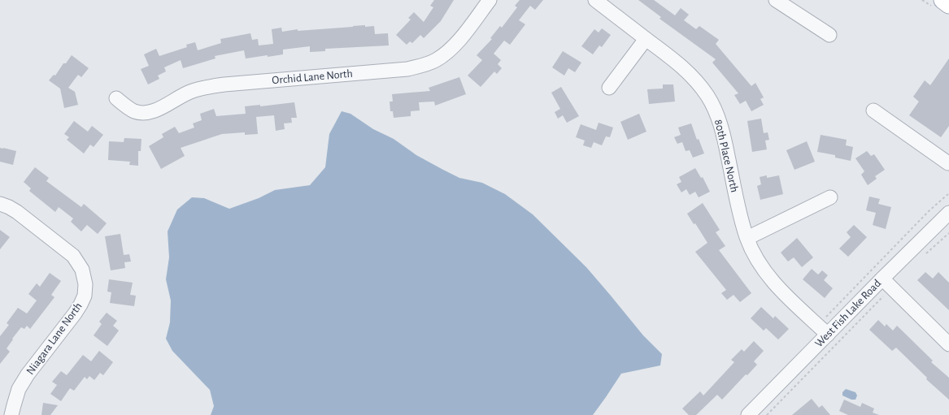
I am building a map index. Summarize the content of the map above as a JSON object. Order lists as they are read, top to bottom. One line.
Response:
{"streets":{"street":["Orchid Lane North","80th Place North","West Fish Lake Road","Niagara Lane North"]},"crossings":[["80th Place North","West Fish Lake Road"]]}
